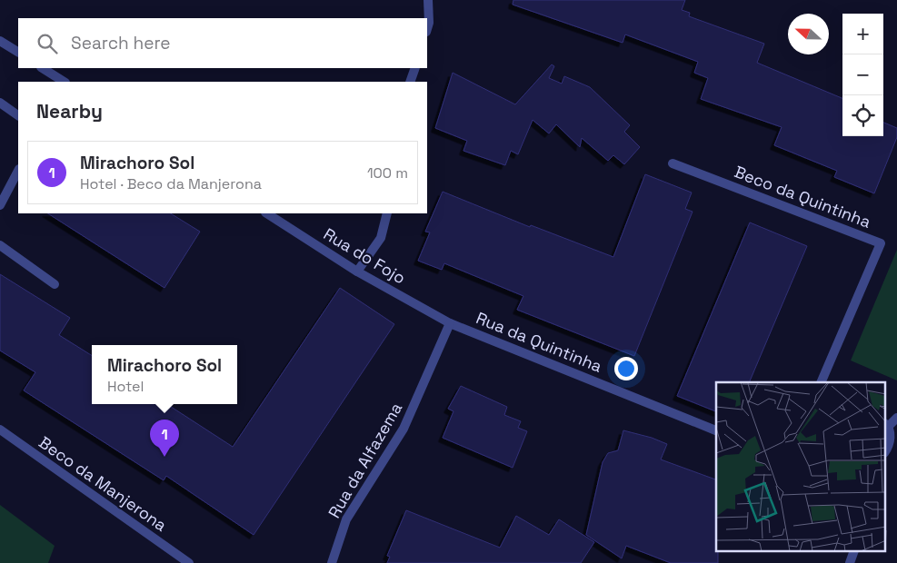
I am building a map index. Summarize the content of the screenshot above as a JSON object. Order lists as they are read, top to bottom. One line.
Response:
{"streets":{"street":["Beco da Quintinha","Rua do Fojo","Rua da Quintinha","Rua da Alfazema","Beco da Manjerona"]},"crossings":[["Rua do Fojo","Rua da Quintinha"],["Rua do Fojo","Rua da Alfazema"],["Rua da Quintinha","Rua da Alfazema"]],"north":"left","page":{"map_buttons":["+","−"],"search":"Search here","heading":"Nearby","list":[{"mark":"1","name":"Mirachoro Sol","note":"Hotel · Beco da Manjerona","value":"100 m"}],"popup":["Mirachoro Sol","Hotel"],"pins":"1"}}
